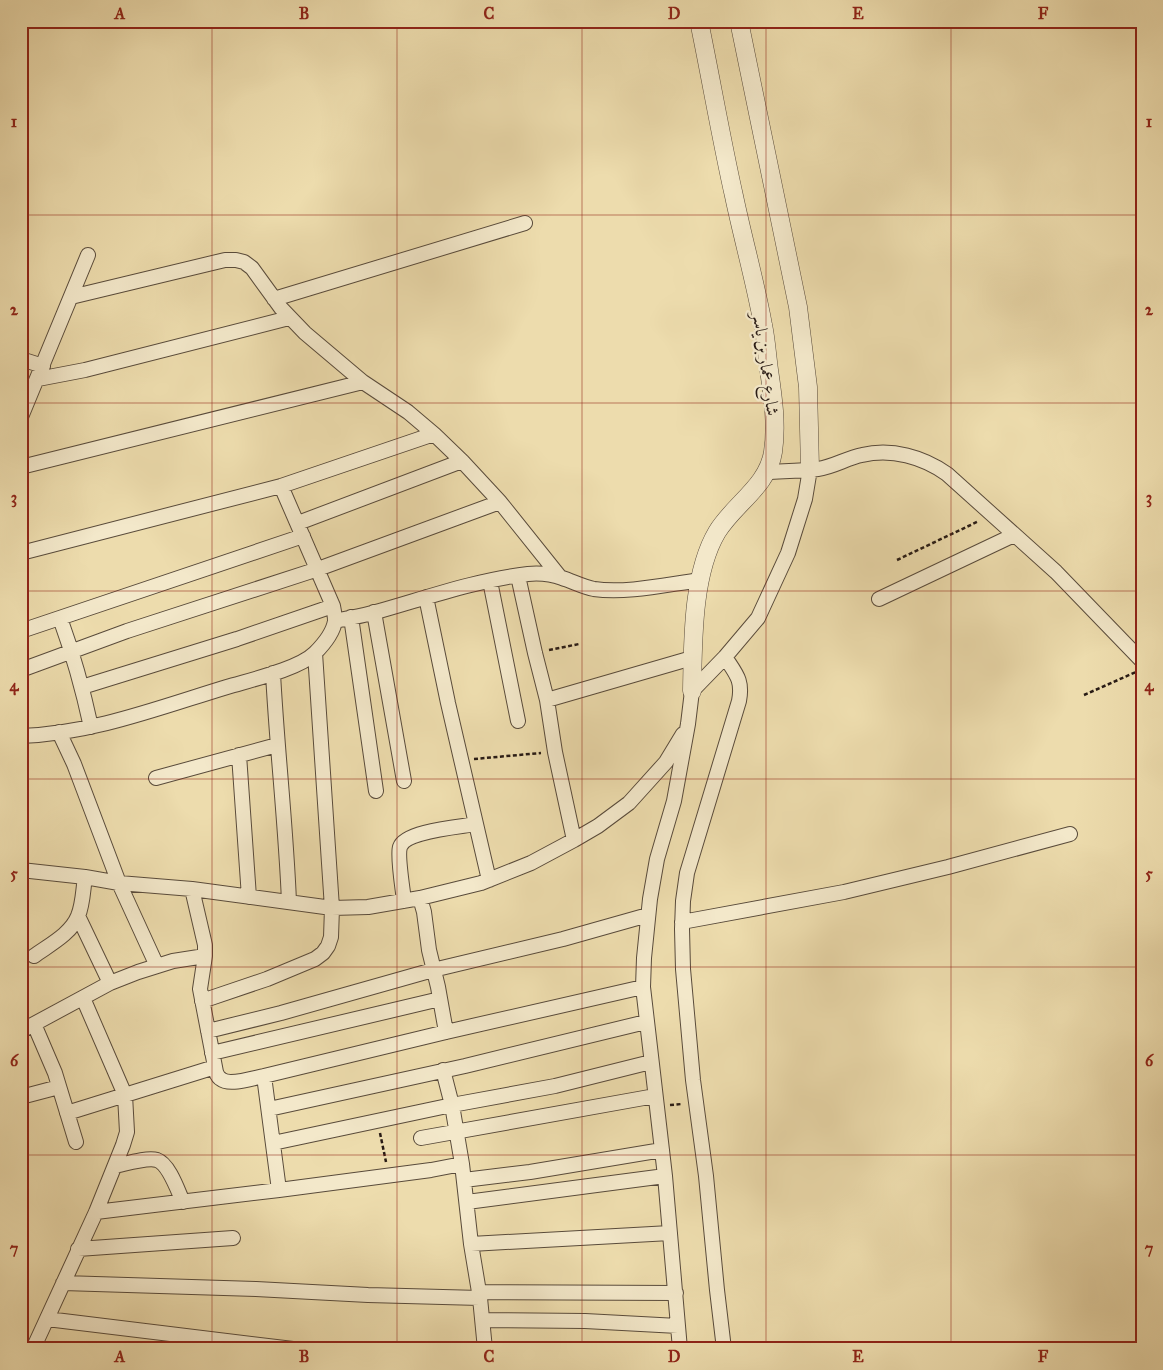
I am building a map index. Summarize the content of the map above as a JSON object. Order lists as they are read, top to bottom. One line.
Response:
{"streets":{"street":["شارع عمار بن ياسر"]},"grid":{"columns":["A","B","C","D","E","F"],"rows":["1","2","3","4","5","6","7"]}}
